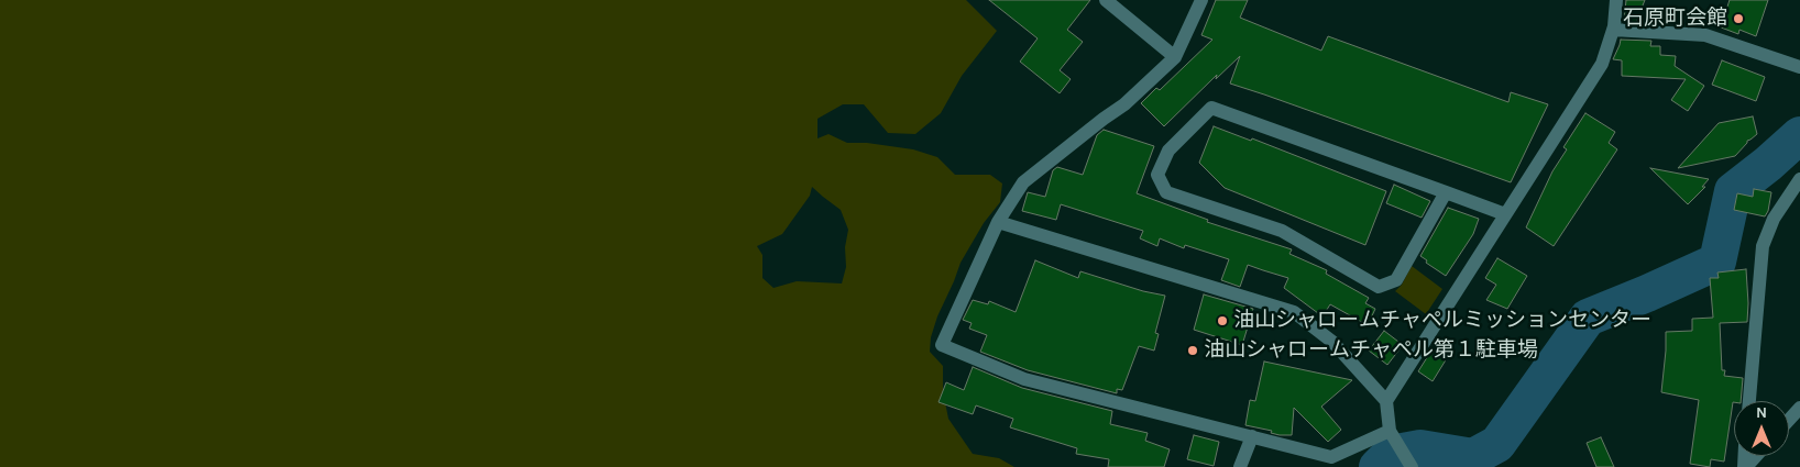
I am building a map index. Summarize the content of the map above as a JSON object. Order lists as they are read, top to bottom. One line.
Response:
{"places":["石原町会館","油山シャロームチャペルミッションセンター","油山シャロームチャペル第１駐車場"],"north":"top"}
